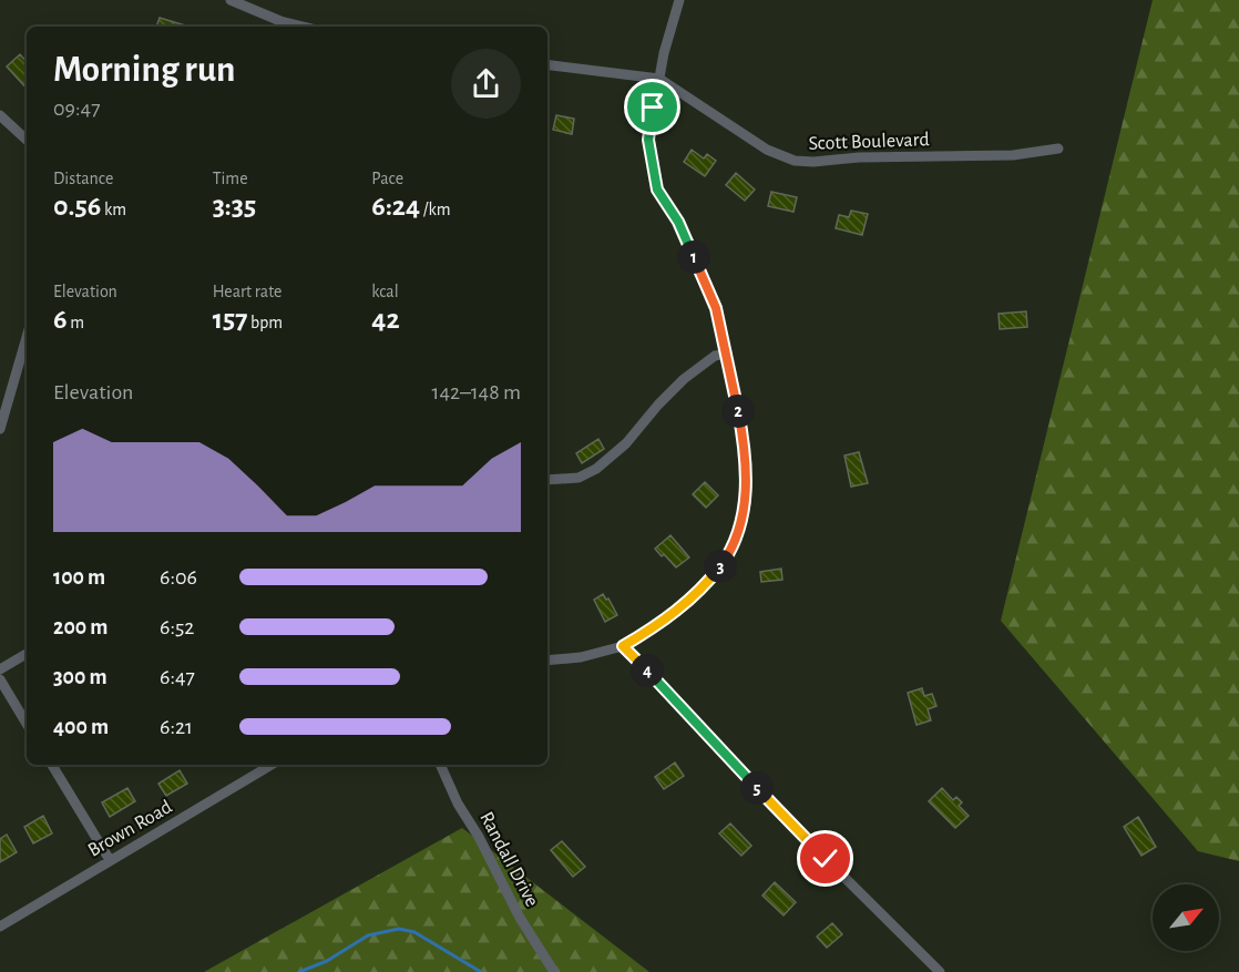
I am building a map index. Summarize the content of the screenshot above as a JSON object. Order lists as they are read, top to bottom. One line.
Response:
{"streets":{"street":["Scott Boulevard","Brown Road","Randall Drive"]},"north":"top right","page":{"heading":["Morning run","09:47"],"stats":[["Distance","0.56 km"],["Time","3:35"],["Pace","6:24 /km"],["Elevation","6 m"],["Heart rate","157 bpm"],["kcal","42"]],"pins":["1","2","3","4","5"],"chart":["Elevation","142–148 m"],"list":[{"name":"100 m","note":"6:06"},{"name":"200 m","note":"6:52"},{"name":"300 m","note":"6:47"},{"name":"400 m","note":"6:21"}]}}
